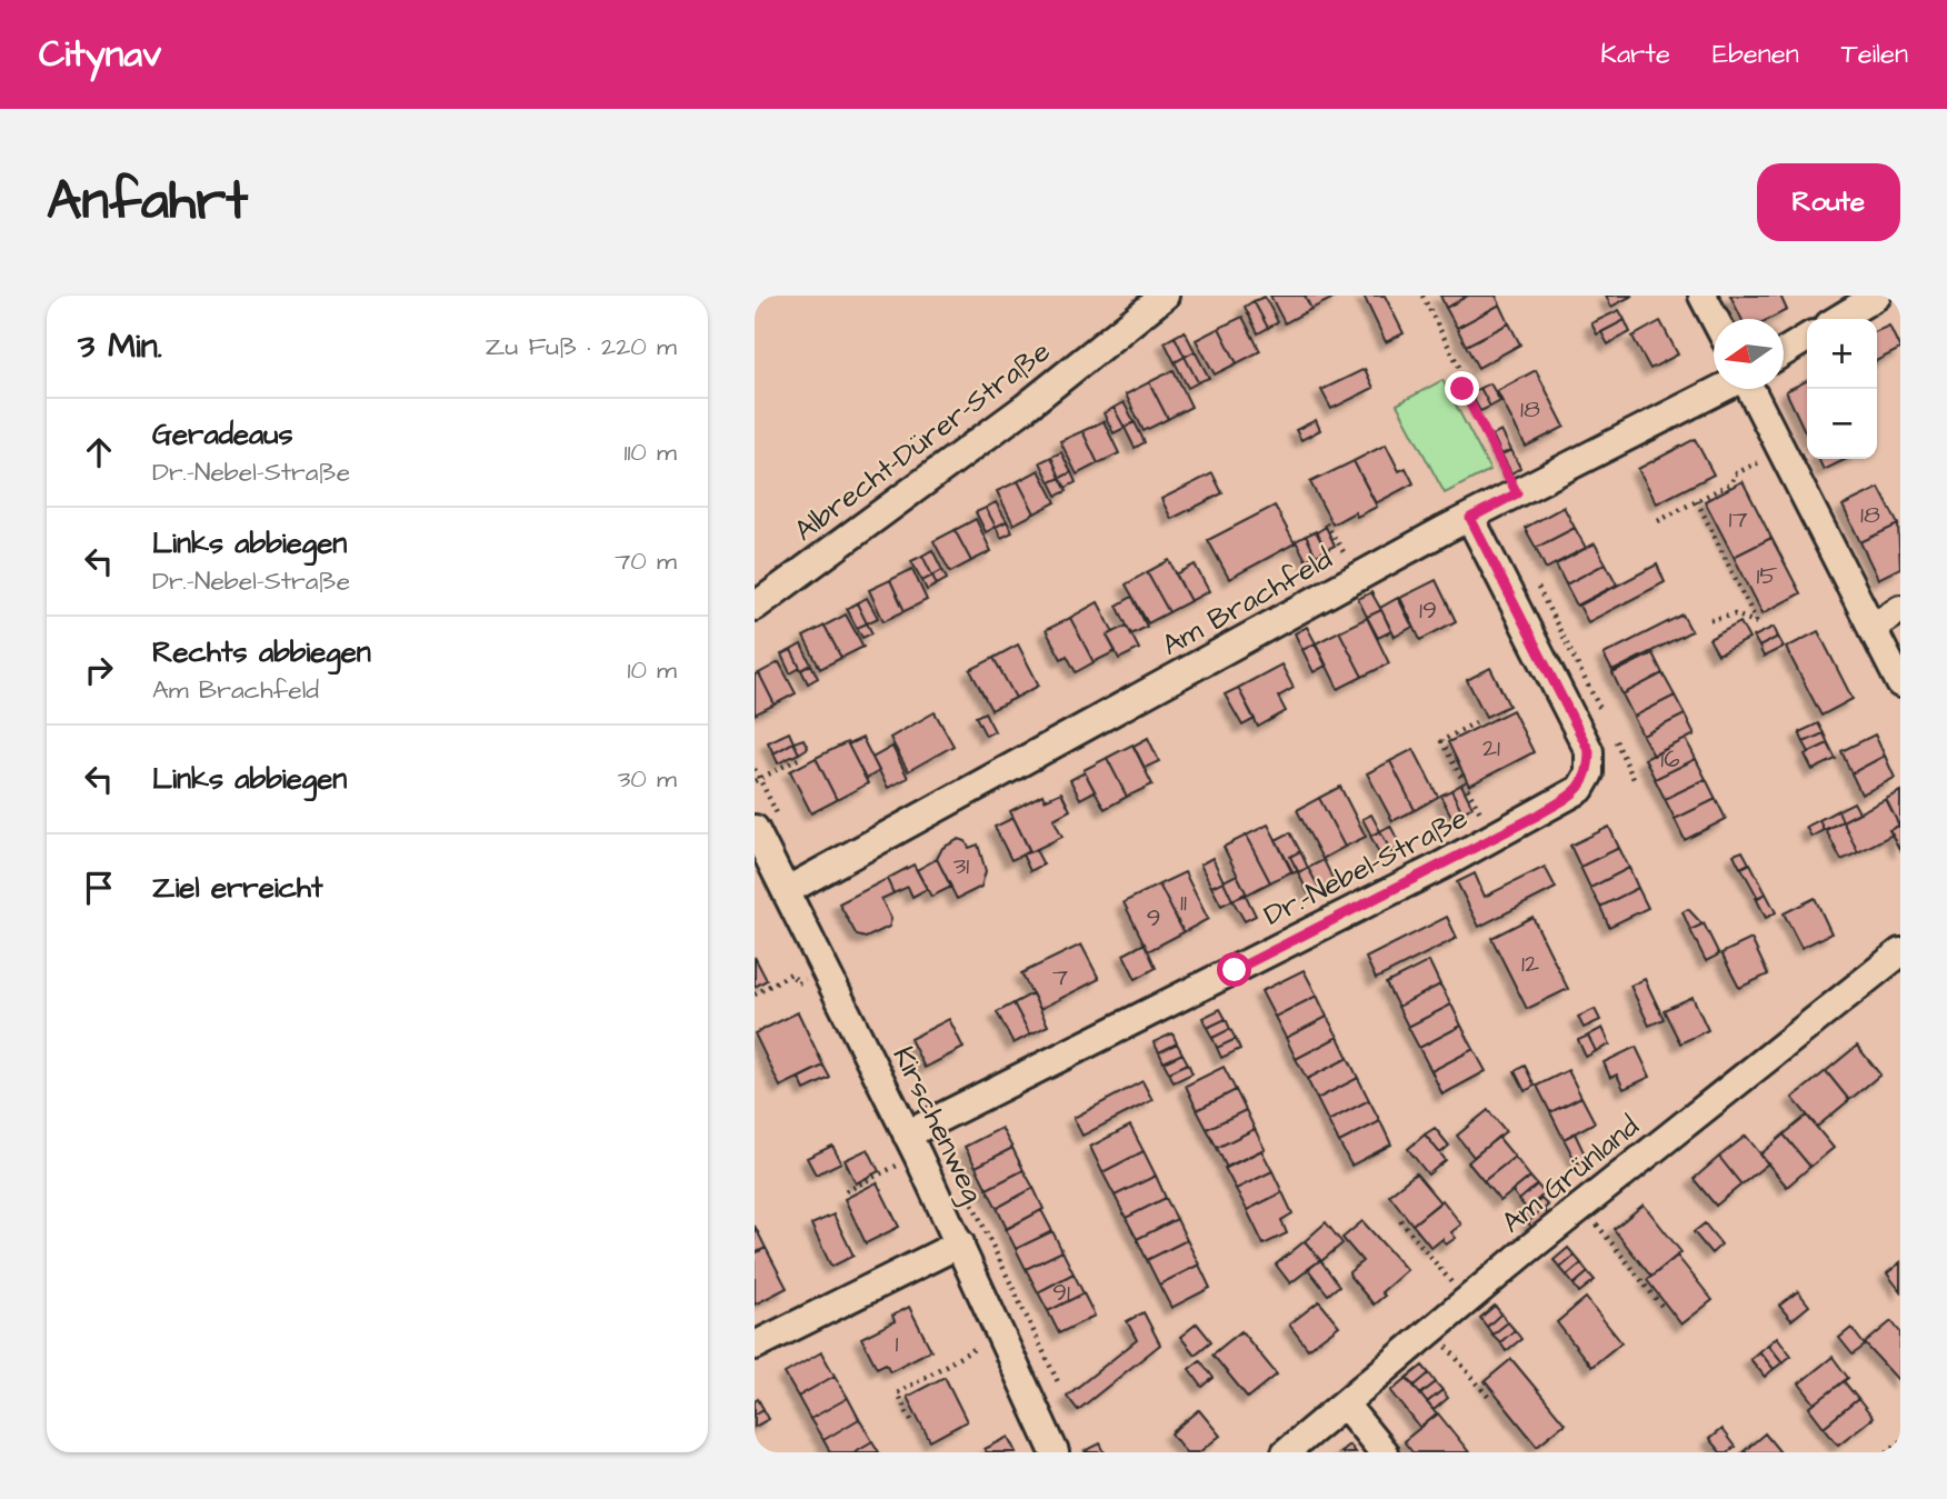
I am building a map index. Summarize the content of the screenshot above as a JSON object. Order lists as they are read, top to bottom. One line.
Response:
{"streets":{"street":["Albrecht-Dürer-Straße","Am Brachfeld","Dr.-Nebel-Straße","Kirschenweg","Am Grünland"]},"crossings":[["Am Brachfeld","Dr.-Nebel-Straße"],["Am Brachfeld","Kirschenweg"],["Dr.-Nebel-Straße","Kirschenweg"]],"house_numbers":["18","18","17","15","19","21","16","31","11","9","12","7","91","1"],"north":"left","page":{"header":"Citynav","nav":["Karte","Ebenen","Teilen"],"buttons":"Route","title":"Anfahrt","heading":["3 Min.","Zu Fuß · 220 m"],"map_buttons":["+","−"],"list":[["Geradeaus","Dr.-Nebel-Straße","110 m"],["Links abbiegen","Dr.-Nebel-Straße","70 m"],["Rechts abbiegen","Am Brachfeld","10 m"],["Links abbiegen","30 m"],"Ziel erreicht"]}}
